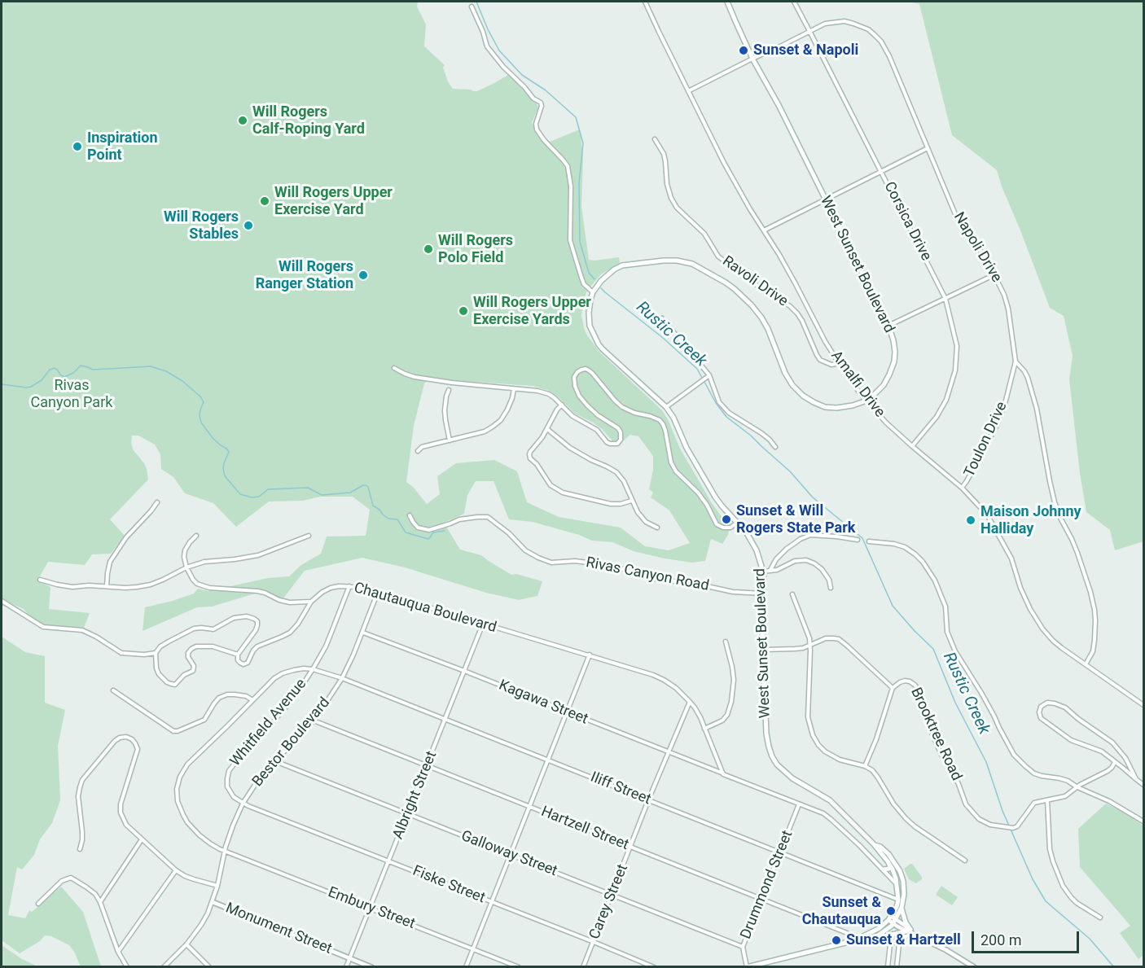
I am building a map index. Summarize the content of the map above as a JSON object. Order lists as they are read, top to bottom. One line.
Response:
{"streets":{"main road":["West Sunset Boulevard"],"street":["Corsica Drive","Napoli Drive","Ravoli Drive","Amalfi Drive","Toulon Drive","Rivas Canyon Road","Chautauqua Boulevard","Kagawa Street","Whitfield Avenue","Brooktree Road","Bestor Boulevard","Iliff Street","Albright Street","Hartzell Street","Galloway Street","Fiske Street","Drummond Street","Carey Street","Embury Street","Monument Street"]},"crossings":[["Corsica Drive","Napoli Drive"],["Corsica Drive","Amalfi Drive"],["Napoli Drive","West Sunset Boulevard"],["Napoli Drive","Amalfi Drive"],["Napoli Drive","Toulon Drive"],["West Sunset Boulevard","Amalfi Drive"],["West Sunset Boulevard","Rivas Canyon Road"],["West Sunset Boulevard","Brooktree Road"],["West Sunset Boulevard","Iliff Street"],["West Sunset Boulevard","Hartzell Street"],["West Sunset Boulevard","Drummond Street"],["Ravoli Drive","Amalfi Drive"],["Amalfi Drive","Toulon Drive"],["Chautauqua Boulevard","Kagawa Street"],["Chautauqua Boulevard","Whitfield Avenue"],["Chautauqua Boulevard","Bestor Boulevard"],["Chautauqua Boulevard","Albright Street"],["Chautauqua Boulevard","Carey Street"],["Kagawa Street","Bestor Boulevard"],["Kagawa Street","Albright Street"],["Kagawa Street","Carey Street"],["Whitfield Avenue","Bestor Boulevard"],["Whitfield Avenue","Iliff Street"],["Whitfield Avenue","Fiske Street"],["Whitfield Avenue","Embury Street"],["Bestor Boulevard","Iliff Street"],["Bestor Boulevard","Hartzell Street"],["Bestor Boulevard","Galloway Street"],["Bestor Boulevard","Fiske Street"],["Bestor Boulevard","Embury Street"],["Bestor Boulevard","Monument Street"],["Iliff Street","Albright Street"],["Iliff Street","Drummond Street"],["Iliff Street","Carey Street"],["Iliff Street","Embury Street"],["Albright Street","Hartzell Street"],["Albright Street","Galloway Street"],["Albright Street","Fiske Street"],["Albright Street","Embury Street"],["Albright Street","Monument Street"],["Hartzell Street","Drummond Street"],["Hartzell Street","Carey Street"],["Galloway Street","Drummond Street"],["Galloway Street","Carey Street"],["Fiske Street","Carey Street"]],"water":["Rustic Creek"],"parks":["Rivas Canyon Park"],"places":["Sunset & Napoli","Will Rogers Calf-Roping Yard","Inspiration Point","Will Rogers Upper Exercise Yard","Will Rogers Stables","Will Rogers Polo Field","Will Rogers Ranger Station","Will Rogers Upper Exercise Yards","Sunset & Will Rogers State Park","Maison Johnny Halliday","Sunset & Chautauqua","Sunset & Hartzell"],"scale_bar":"200 m"}
